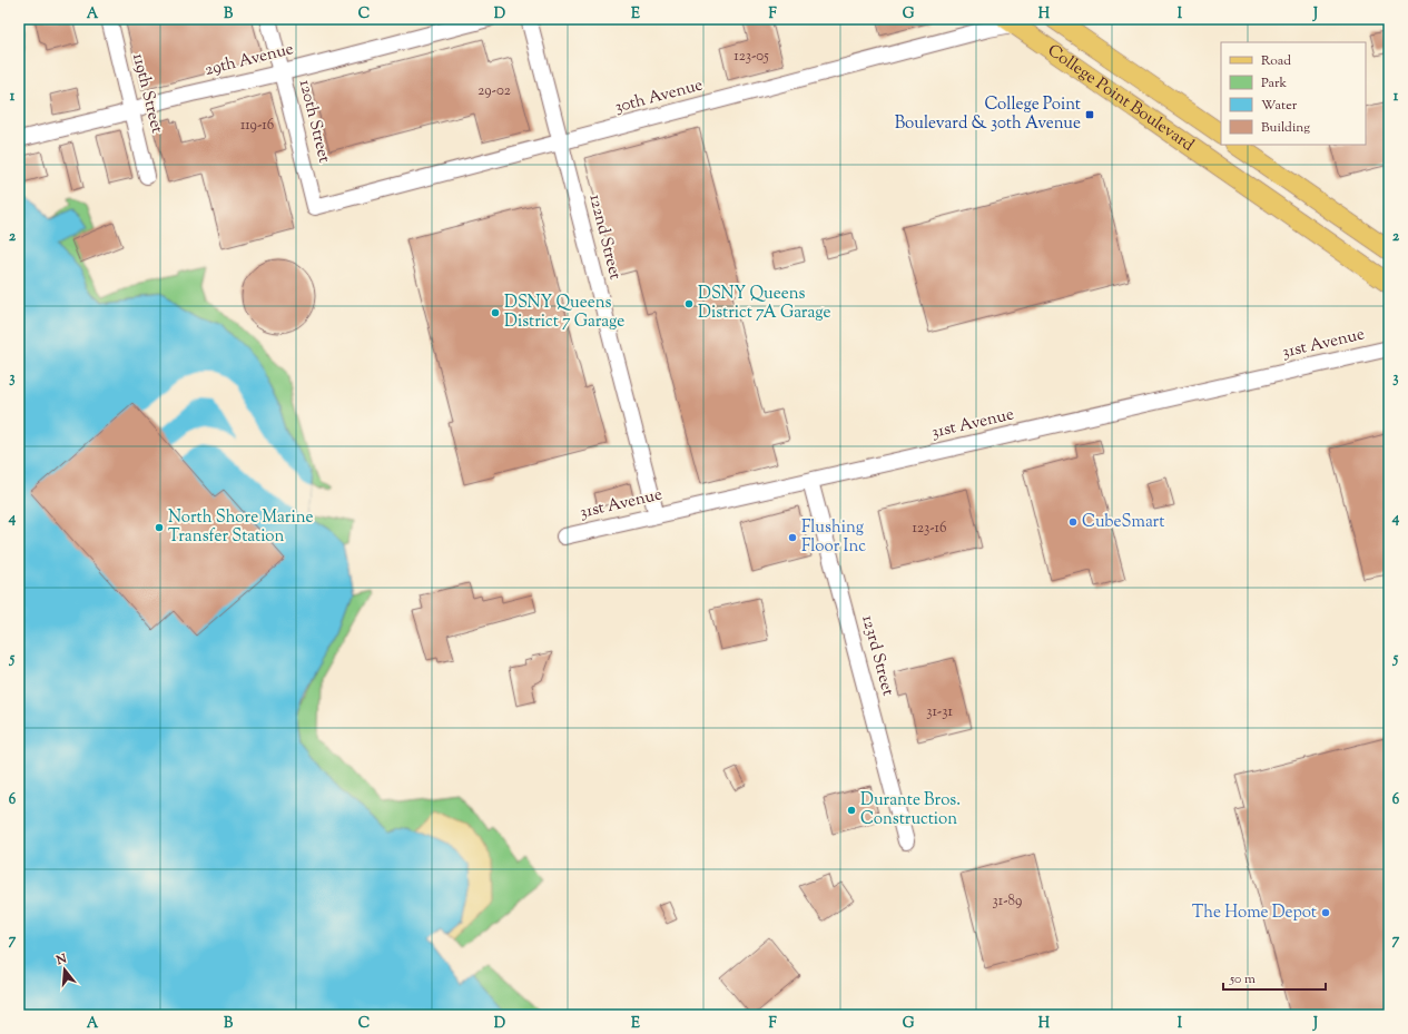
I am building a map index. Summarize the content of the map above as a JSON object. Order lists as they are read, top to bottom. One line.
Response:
{"streets":{"main road":["College Point Boulevard"],"street":["29th Avenue","119th Street","30th Avenue","120th Street","122nd Street","31st Avenue","123rd Street"]},"crossings":[["29th Avenue","119th Street"],["29th Avenue","120th Street"],["30th Avenue","College Point Boulevard"],["30th Avenue","120th Street"],["30th Avenue","122nd Street"],["122nd Street","31st Avenue"],["31st Avenue","123rd Street"]],"places":{"transit":["College Point Boulevard & 30th Avenue"],"other":["DSNY Queens District 7A Garage","DSNY Queens District 7 Garage","CubeSmart","North Shore Marine Transfer Station","Flushing Floor Inc","Durante Bros. Construction","The Home Depot"]},"house_numbers":["123-05","29-02","119-16","123-16","31-31","31-89"],"legend":["Road","Park","Water","Building"],"scale_bar":"50 m","north":"top","grid":{"columns":["A","B","C","D","E","F","G","H","I","J"],"rows":["1","2","3","4","5","6","7"]}}
